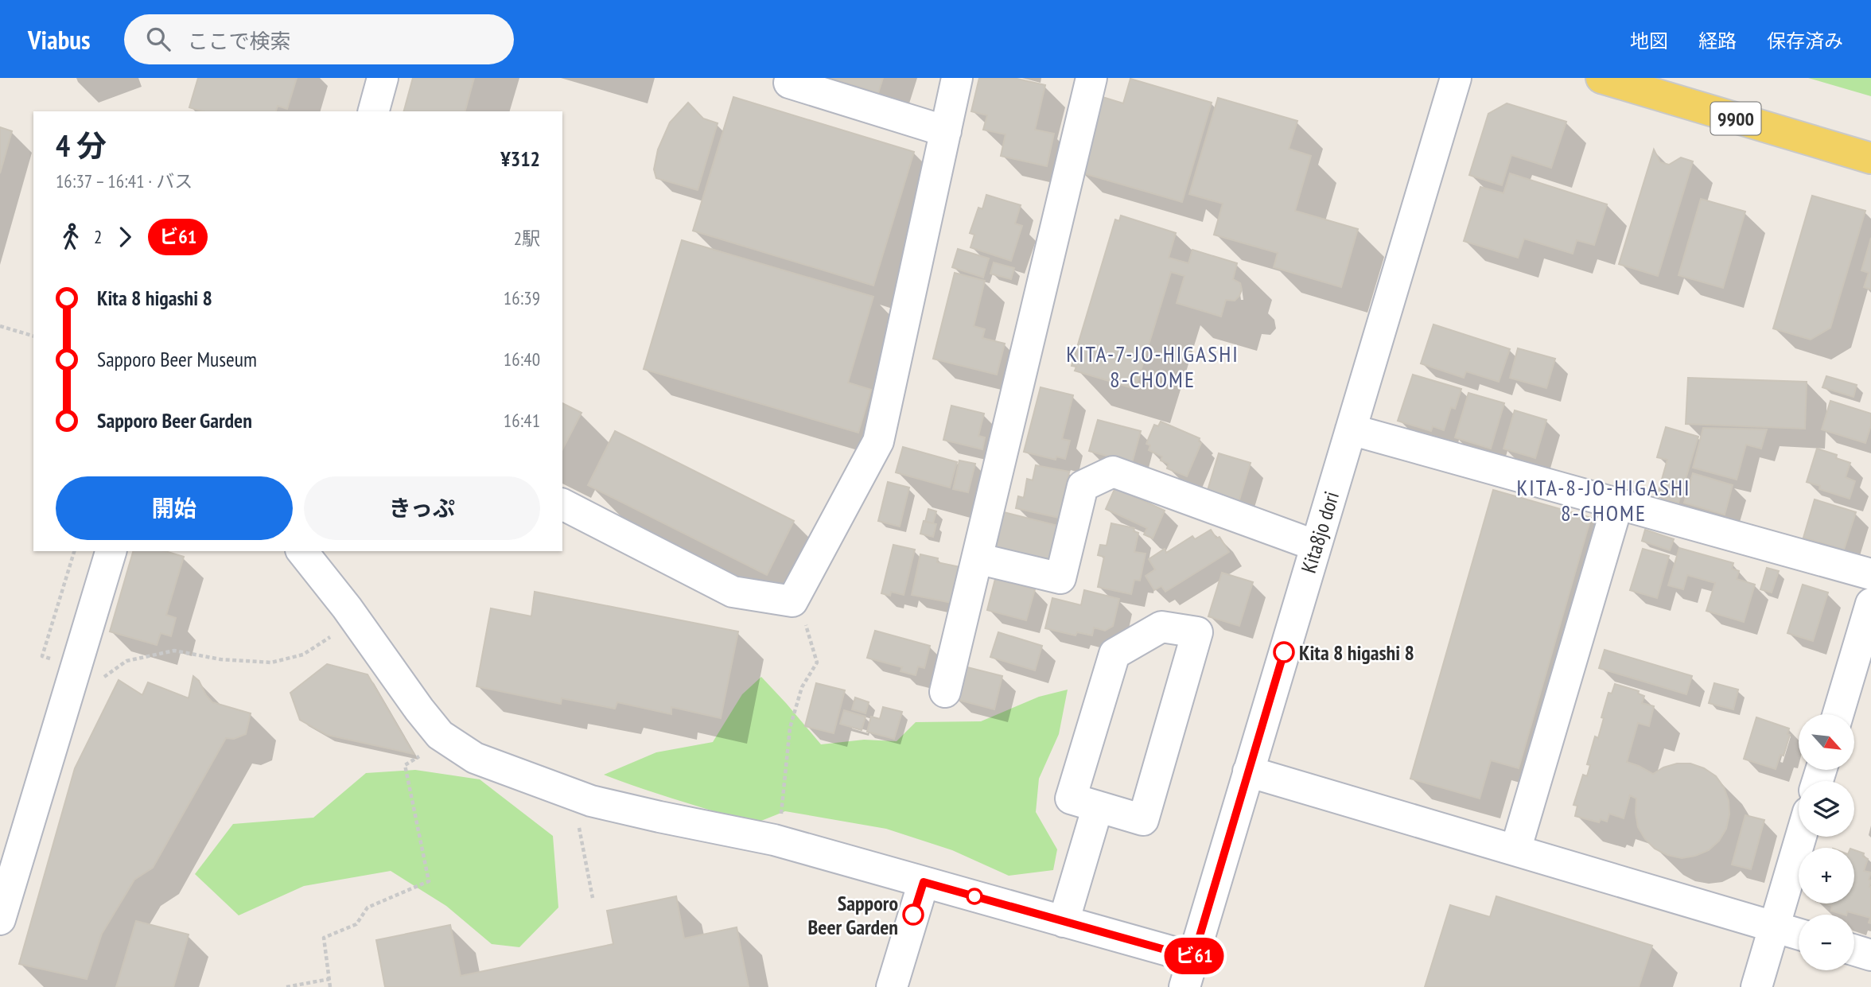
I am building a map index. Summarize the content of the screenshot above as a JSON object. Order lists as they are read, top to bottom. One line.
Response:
{"streets":{"main road":["9900"],"street":["Kita8jo dori"]},"districts":["KITA-7-JO-HIGASHI 8-CHOME","KITA-8-JO-HIGASHI 8-CHOME"],"places":["Kita 8 higashi 8","Sapporo Beer Garden"],"lines":["bus line ビ61"],"north":"bottom right","page":{"header":"Viabus","search":"ここで検索","nav":["地図","経路","保存済み"],"on_map":"ビ61","heading":["4 分","16:37 – 16:41 · バス","¥312"],"legs":["2","ビ61","2駅"],"list":[{"name":"Kita 8 higashi 8","value":"16:39"},{"name":"Sapporo Beer Museum","value":"16:40"},{"name":"Sapporo Beer Garden","value":"16:41"}],"buttons":["開始","きっぷ"],"map_buttons":["+","−"]}}
